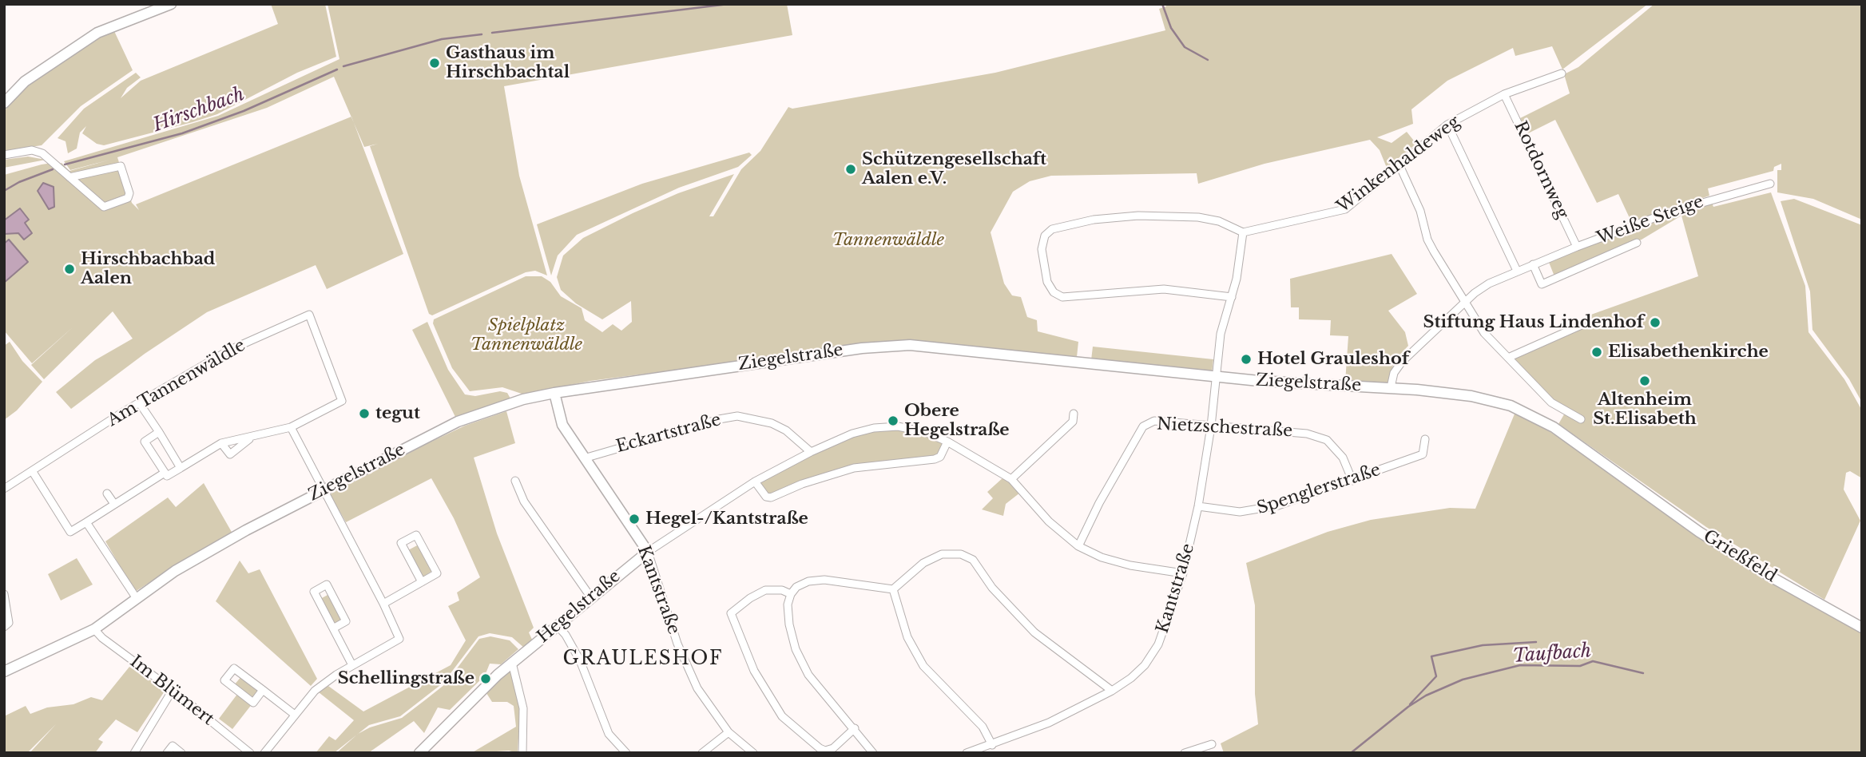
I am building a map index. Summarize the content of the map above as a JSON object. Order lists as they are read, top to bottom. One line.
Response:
{"streets":{"main road":["Ziegelstraße","Grießfeld","Kantstraße","Hegelstraße"],"street":["Winkenhaldeweg","Rotdornweg","Weiße Steige","Am Tannenwäldle","Nietzschestraße","Eckartstraße","Spenglerstraße","Im Blümert"]},"crossings":[["Winkenhaldeweg","Rotdornweg"],["Rotdornweg","Weiße Steige"],["Weiße Steige","Ziegelstraße"],["Ziegelstraße","Grießfeld"],["Ziegelstraße","Kantstraße"],["Ziegelstraße","Im Blümert"],["Nietzschestraße","Spenglerstraße"],["Nietzschestraße","Kantstraße"],["Nietzschestraße","Hegelstraße"],["Eckartstraße","Kantstraße"],["Eckartstraße","Hegelstraße"],["Spenglerstraße","Kantstraße"],["Kantstraße","Hegelstraße"]],"districts":["GRAULESHOF"],"water":["Hirschbach","Taufbach"],"parks":["Tannenwäldle","Spielplatz Tannenwäldle"],"places":["Gasthaus im Hirschbachtal","Schützengesellschaft Aalen e.V.","Hirschbachbad Aalen","Stiftung Haus Lindenhof","Elisabethenkirche","Hotel Grauleshof","Altenheim St.Elisabeth","tegut","Obere Hegelstraße","Hegel-/Kantstraße","Schellingstraße"]}
